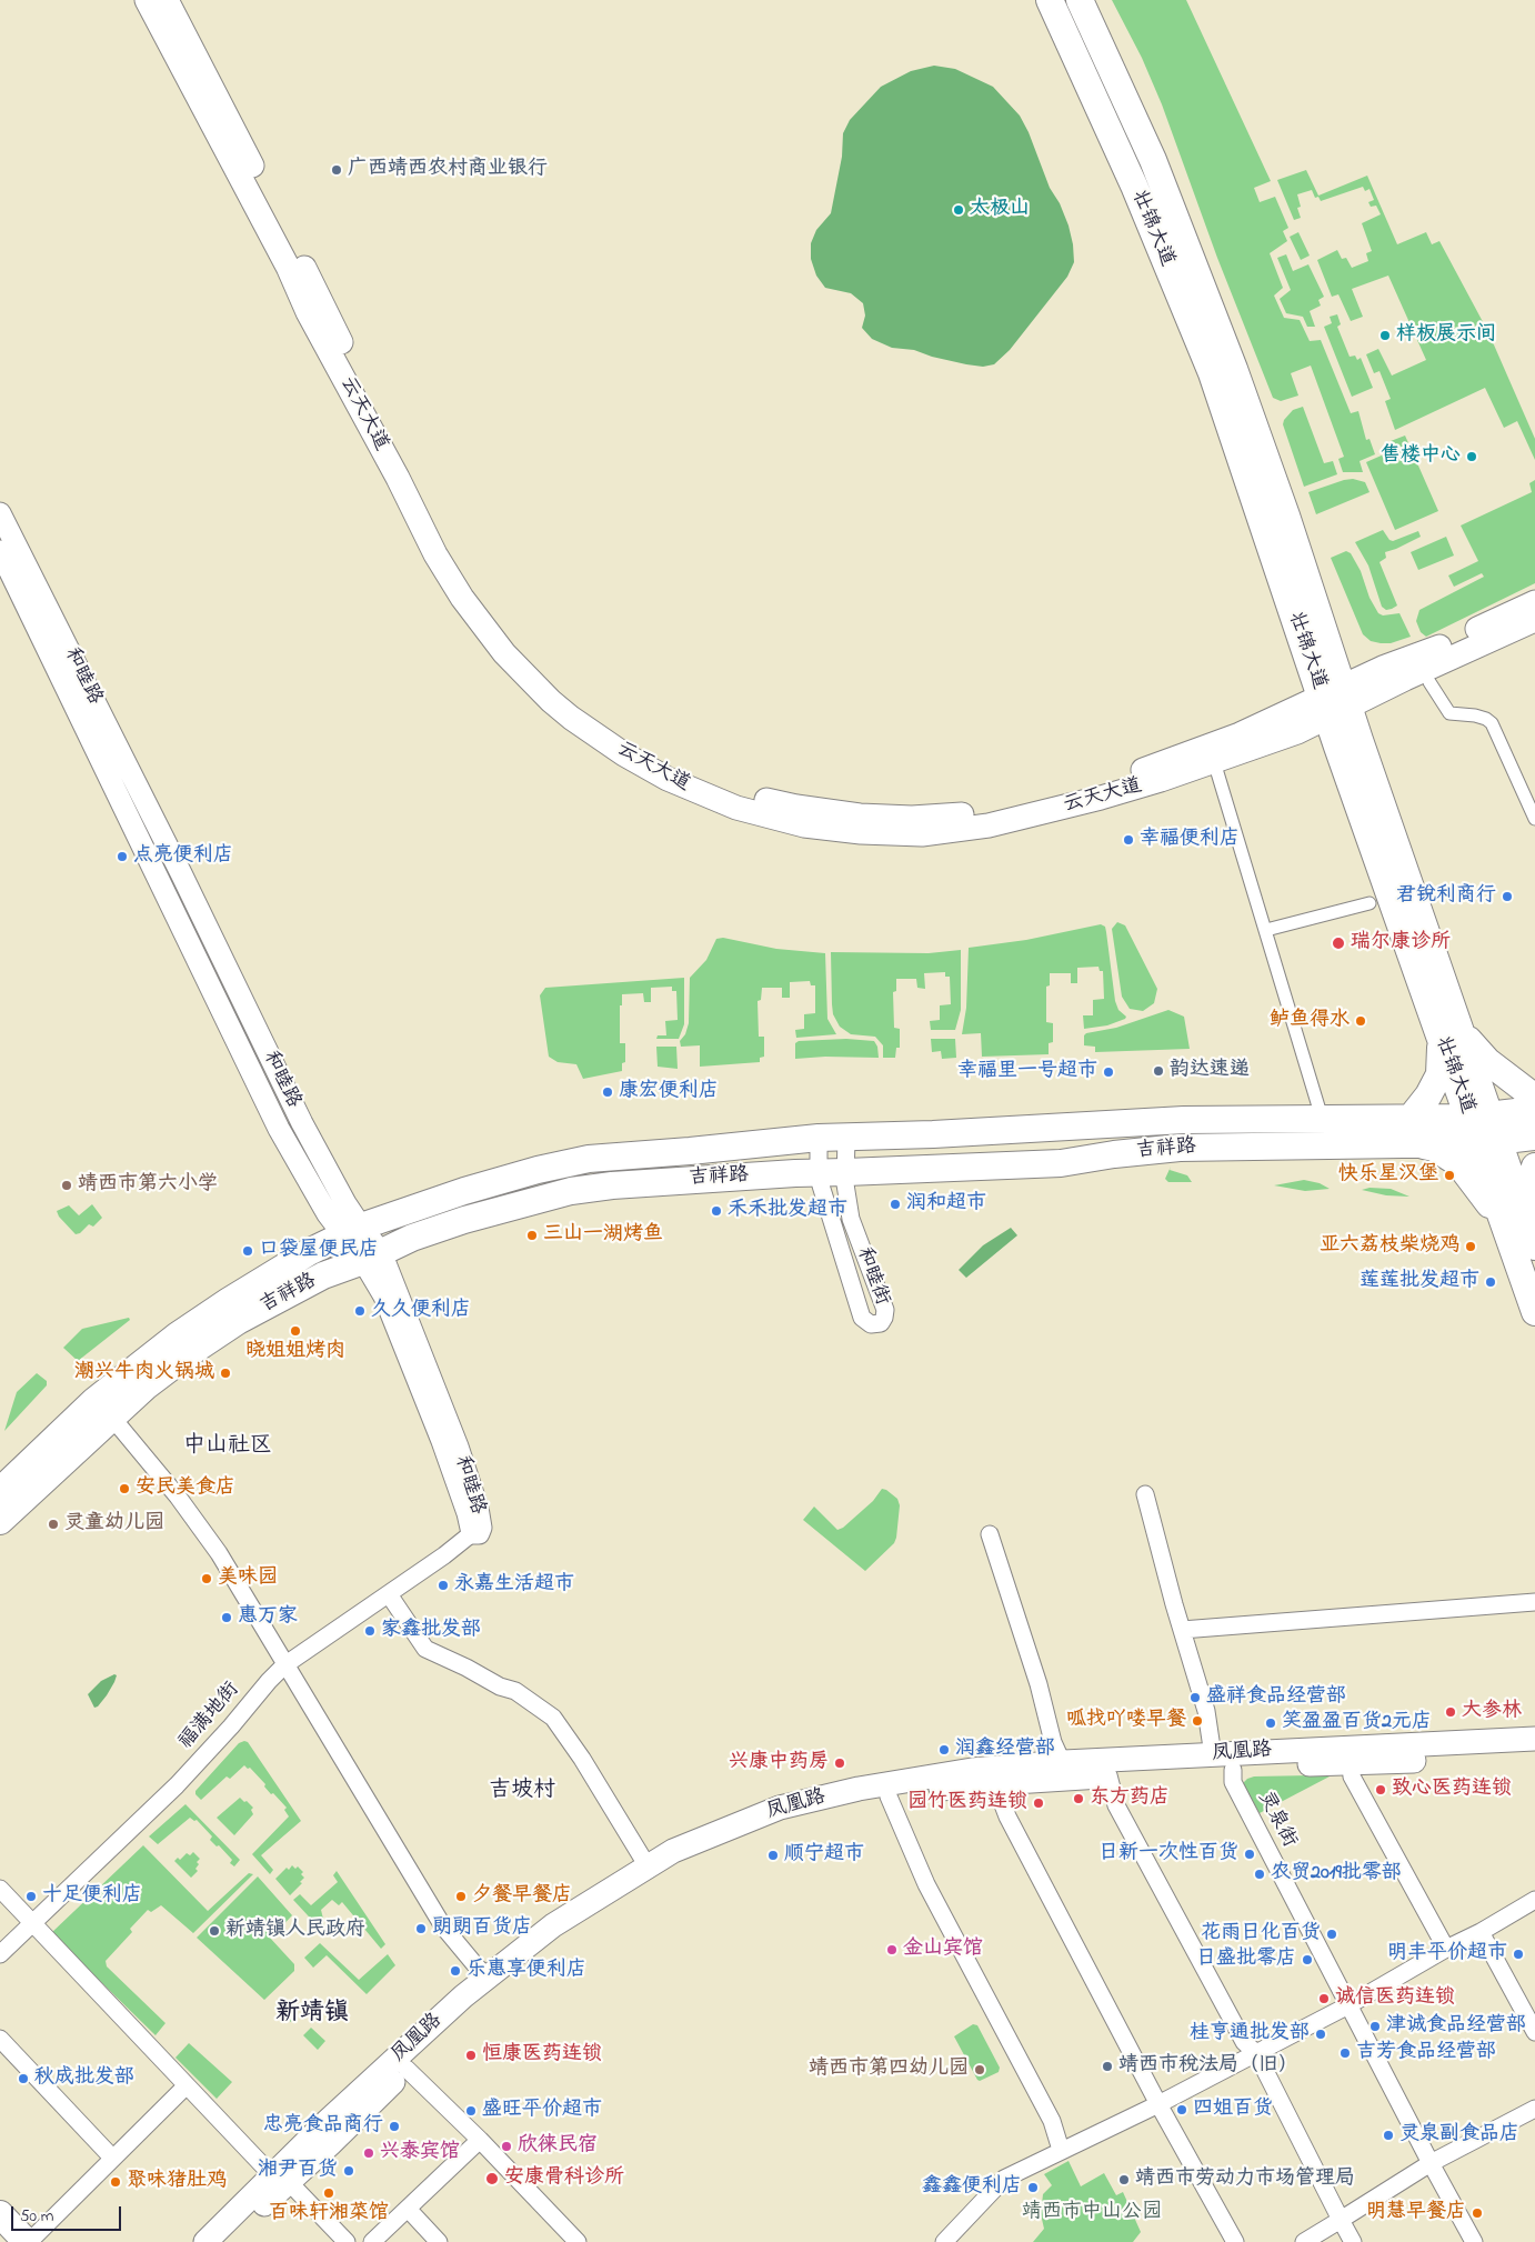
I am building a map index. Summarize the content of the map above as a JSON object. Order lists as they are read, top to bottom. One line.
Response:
{"streets":{"main road":["壮锦大道","云天大道","吉祥路","凤凰路"],"street":["和睦路","和睦街","福满地街","灵泉街"]},"crossings":[["壮锦大道","云天大道"],["壮锦大道","吉祥路"],["和睦路","吉祥路"],["和睦路","福满地街"],["吉祥路","和睦街"],["凤凰路","灵泉街"]],"districts":["中山社区","吉坡村","新靖镇"],"parks":["靖西市中山公园"],"places":["广西靖西农村商业银行","太极山","样板展示间","售楼中心","幸福便利店","点亮便利店","君锐利商行","瑞尔康诊所","鲈鱼得水","韵达速递","幸福里一号超市","康宏便利店","快乐星汉堡","靖西市第六小学","润和超市","禾禾批发超市","三山一湖烤鱼","亚六荔枝柴烧鸡","口袋屋便民店","莲莲批发超市","久久便利店","晓姐姐烤肉","潮兴牛肉火锅城","安民美食店","灵童幼儿园","美味园","永嘉生活超市","惠万家","家鑫批发部","盛祥食品经营部","大参林","呱找吖喽早餐","笑盈盈百货2元店","润鑫经营部","兴康中药房","致心医药连锁","东方药店","园竹医药连锁","日新一次性百货","顺宁超市","农贸2019批零部","十足便利店","夕餐早餐店","朗朗百货店","新靖镇人民政府","花雨日化百货","金山宾馆","明丰平价超市","日盛批零店","乐惠享便利店","诚信医药连锁","津诚食品经营部","桂亨通批发部","吉芳食品经营部","恒康医药连锁","靖西市税法局（旧）","靖西市第四幼儿园","秋成批发部","四姐百货","盛旺平价超市","忠亮食品商行","灵泉副食品店","欣徕民宿","兴泰宾馆","湘尹百货","安康骨科诊所","靖西市劳动力市场管理局","聚味猪肚鸡","鑫鑫便利店","百味轩湘菜馆","明慧早餐店"],"scale_bar":"50 m"}
